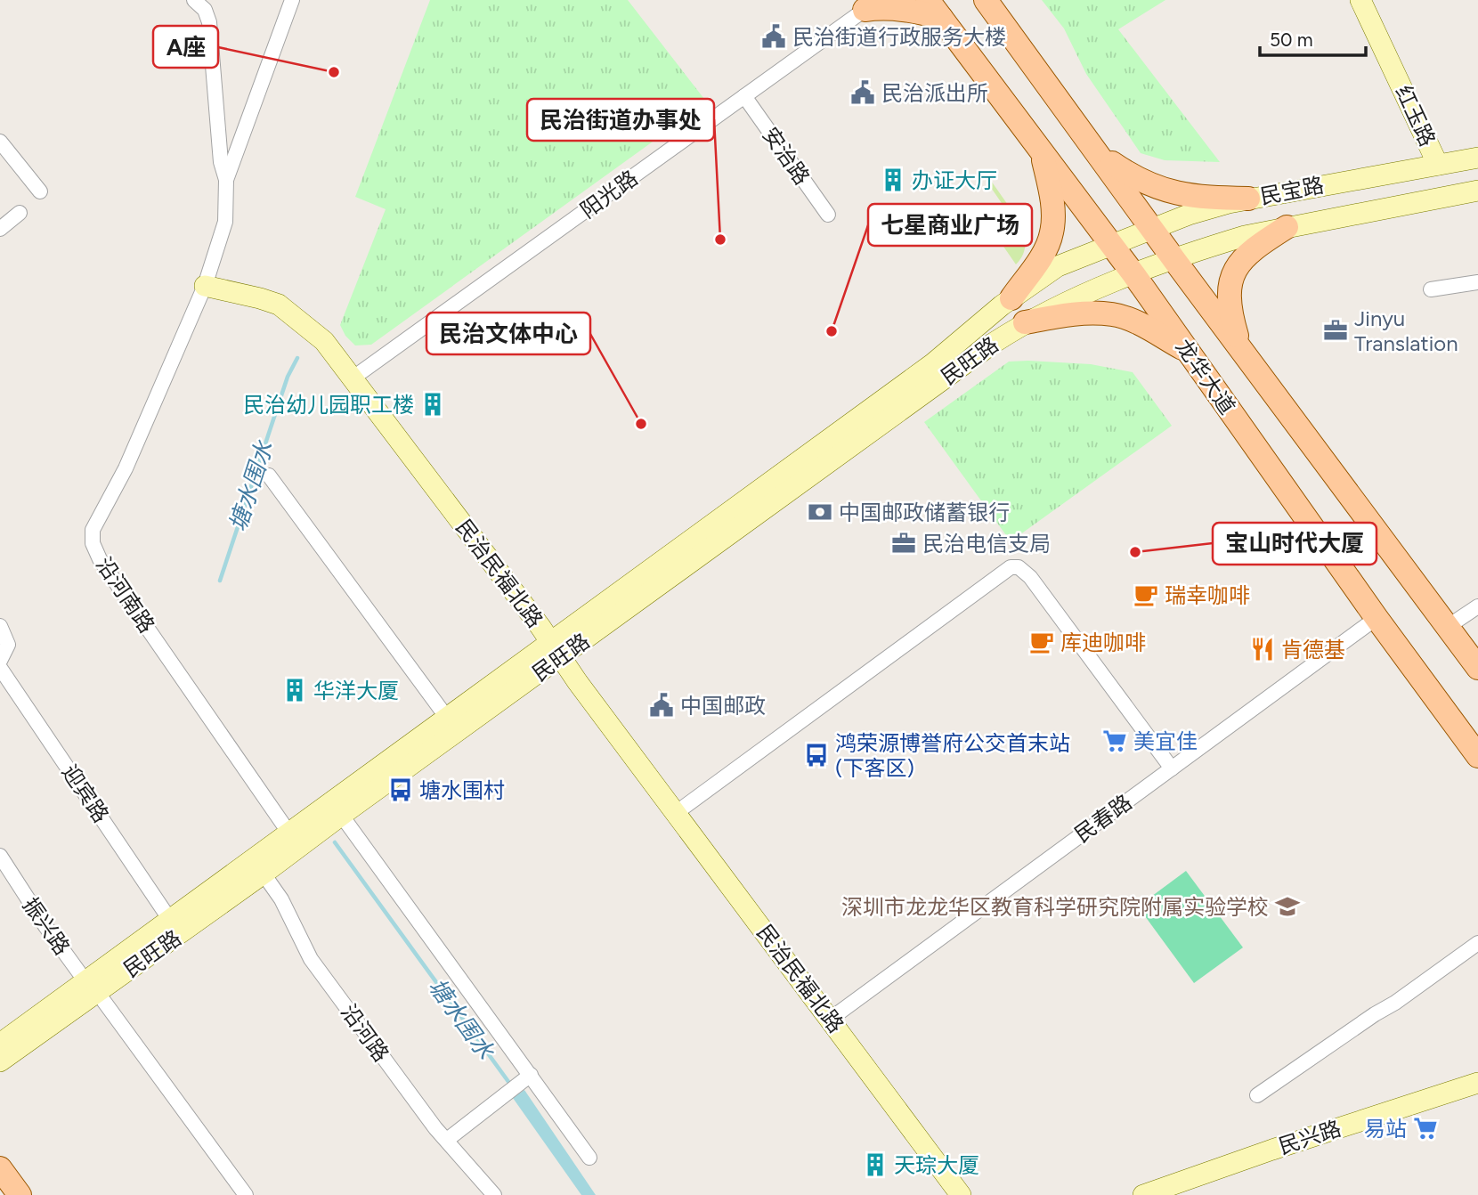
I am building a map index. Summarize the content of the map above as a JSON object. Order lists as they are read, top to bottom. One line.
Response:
{"streets":{"main road":["红玉路","民宝路","民旺路","龙华大道","民治民福北路","民兴路"],"street":["安治路","阳光路","沿河南路","迎宾路","民春路","振兴路","沿河路"]},"crossings":[["红玉路","民宝路"],["安治路","阳光路"],["民宝路","民旺路"],["民宝路","龙华大道"],["阳光路","民治民福北路"],["民旺路","龙华大道"],["民旺路","民治民福北路"],["民旺路","沿河南路"],["民旺路","迎宾路"],["民旺路","振兴路"],["民旺路","沿河路"],["龙华大道","民春路"],["民治民福北路","沿河南路"],["民治民福北路","民春路"]],"water":["塘水围水"],"places":{"public building":["民治街道行政服务大楼","民治派出所","中国邮政"],"other":["A座","民治街道办事处","七星商业广场","民治文体中心","宝山时代大厦"],"building":["办证大厅","民治幼儿园职工楼","华洋大厦","天琮大厦"],"office":["Jinyu Translation","民治电信支局"],"bank":["中国邮政储蓄银行"],"cafe":["瑞幸咖啡","库迪咖啡"],"restaurant":["肯德基"],"supermarket":["美宜佳","易站"],"bus stop":["鸿荣源博誉府公交首末站 (下客区)","塘水围村"],"school or university":["深圳市龙龙华区教育科学研究院附属实验学校"]},"scale_bar":"50 m"}
